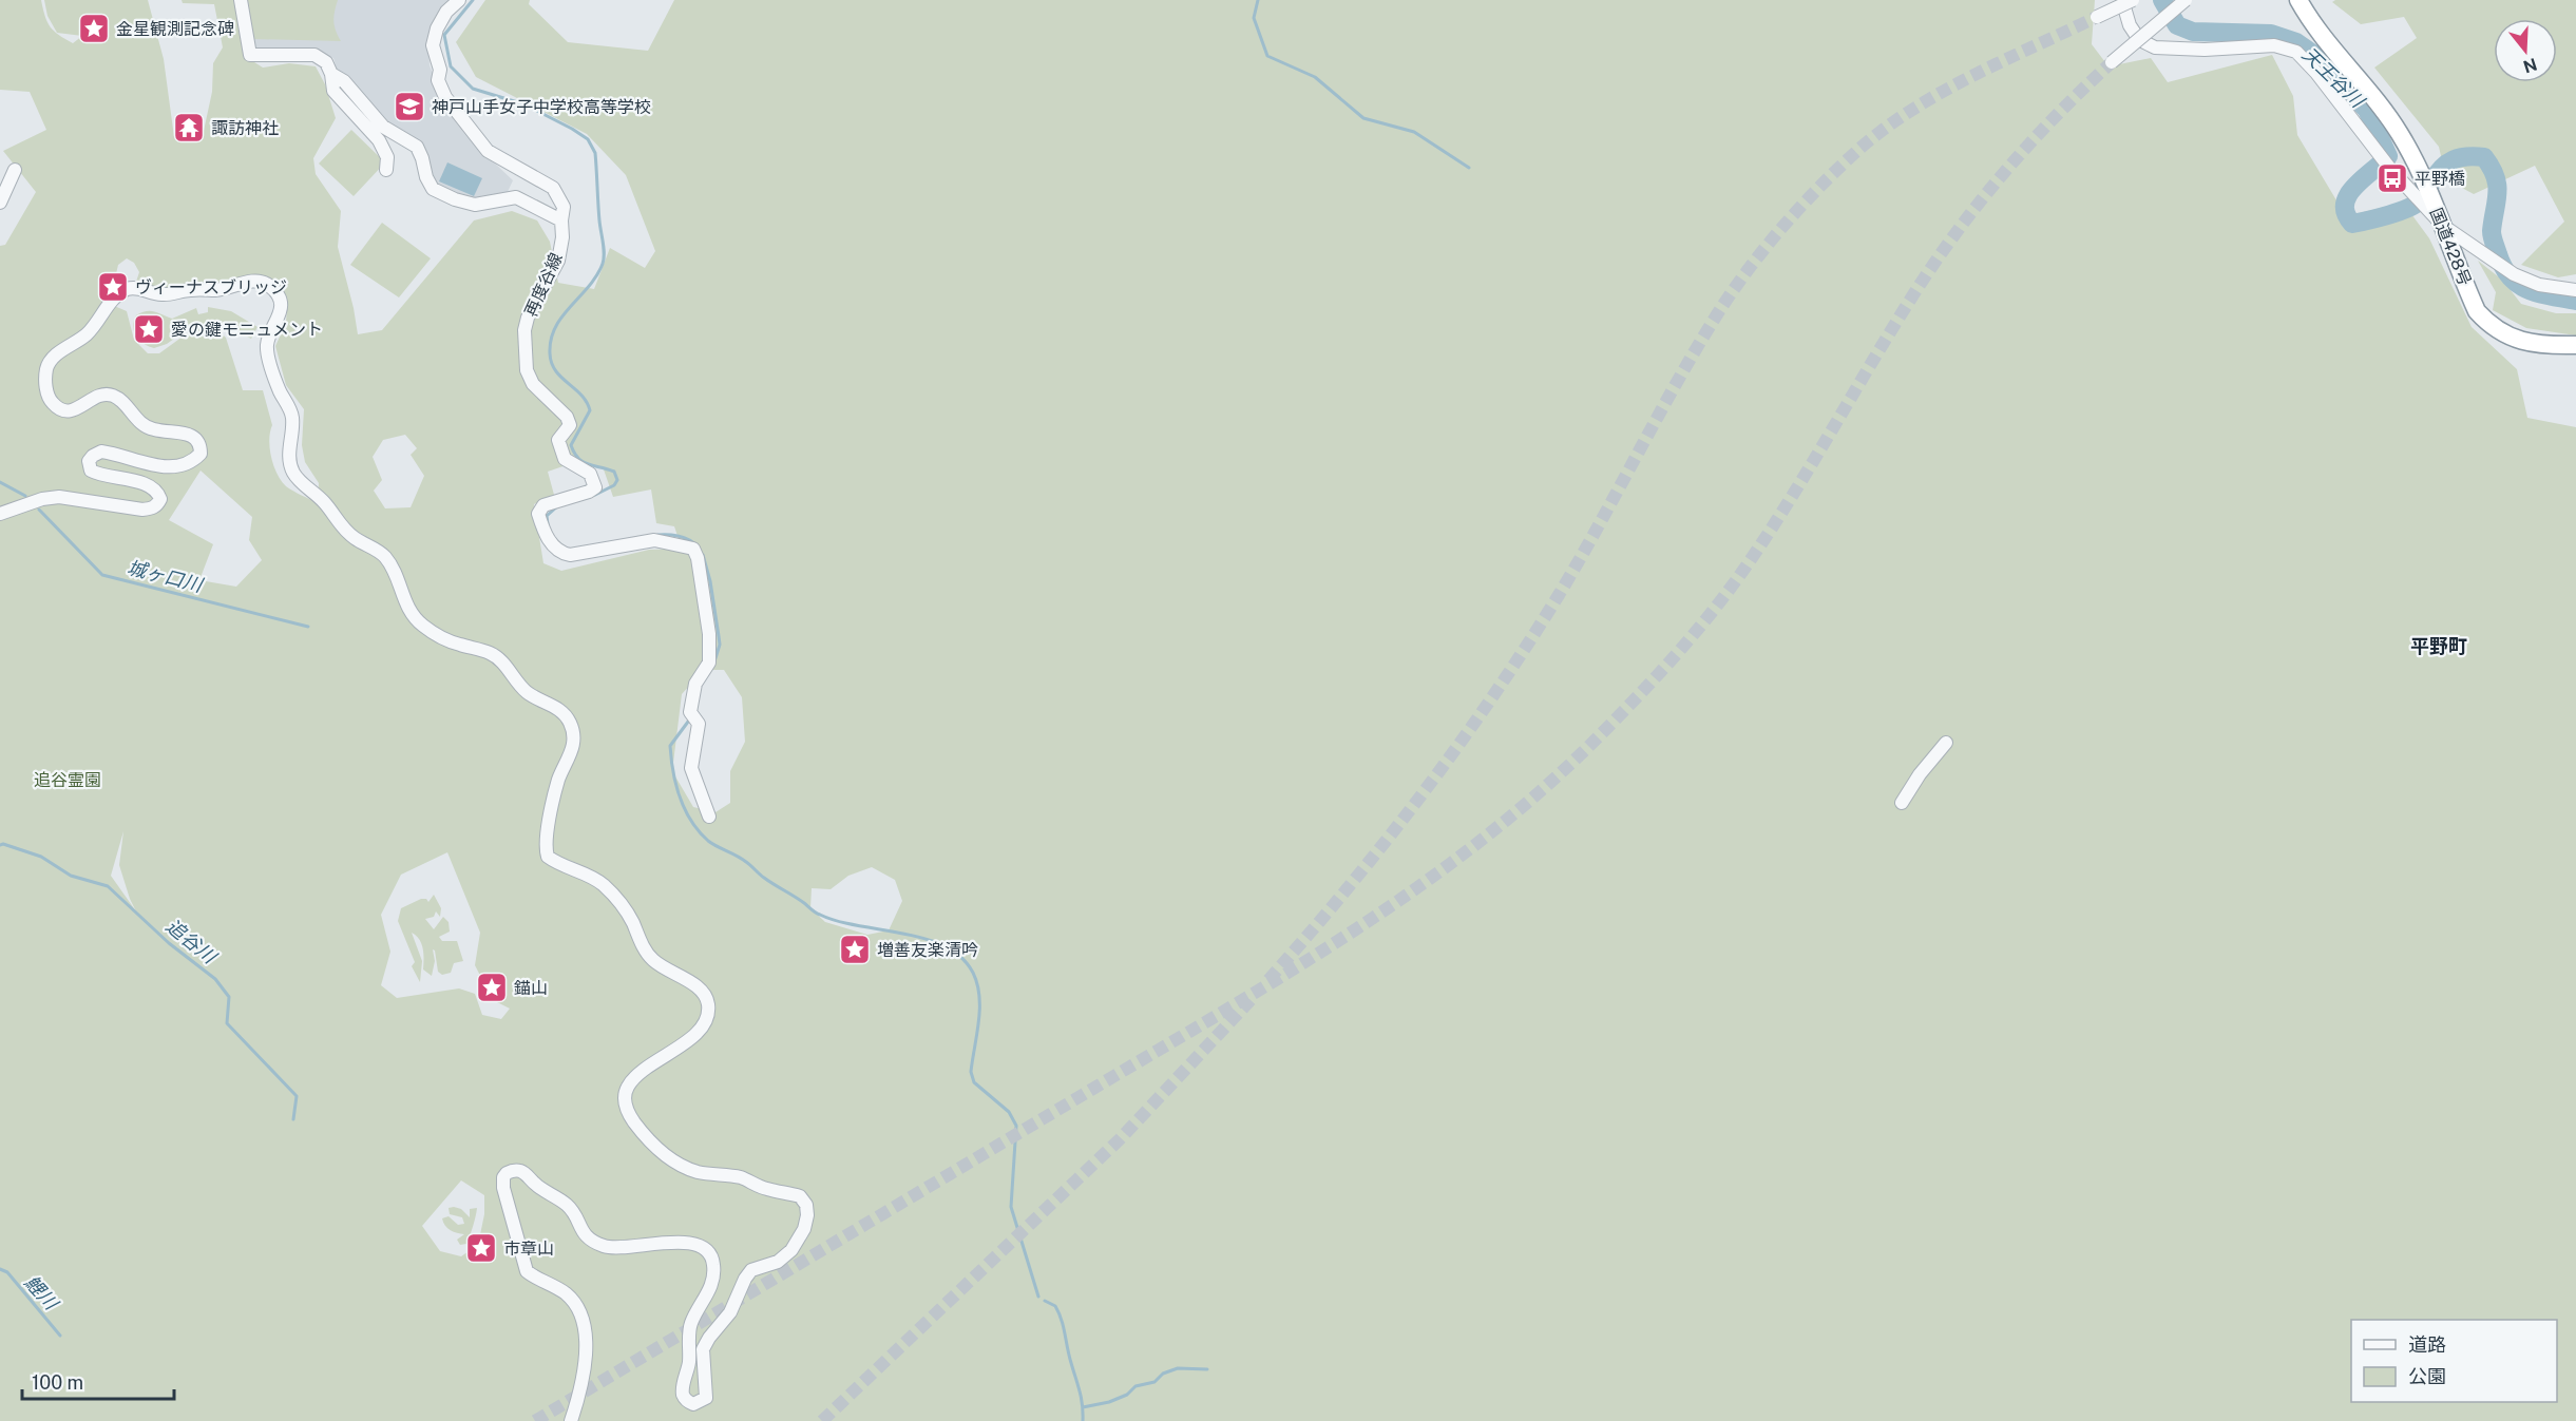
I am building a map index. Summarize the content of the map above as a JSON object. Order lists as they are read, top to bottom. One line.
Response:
{"streets":{"highway":["国道428号"],"street":["再度谷線"]},"districts":["平野町"],"water":["天王谷川","城ヶ口川","追谷川","鯉川"],"parks":["追谷霊園"],"places":{"place":["金星観測記念碑","ヴィーナスブリッジ","愛の鍵モニュメント","増善友楽清吟","錨山","市章山"],"school or university":["神戸山手女子中学校高等学校"],"temple":["諏訪神社"],"bus stop":["平野橋"]},"legend":["道路","公園"],"scale_bar":"100 m","north":"bottom"}
